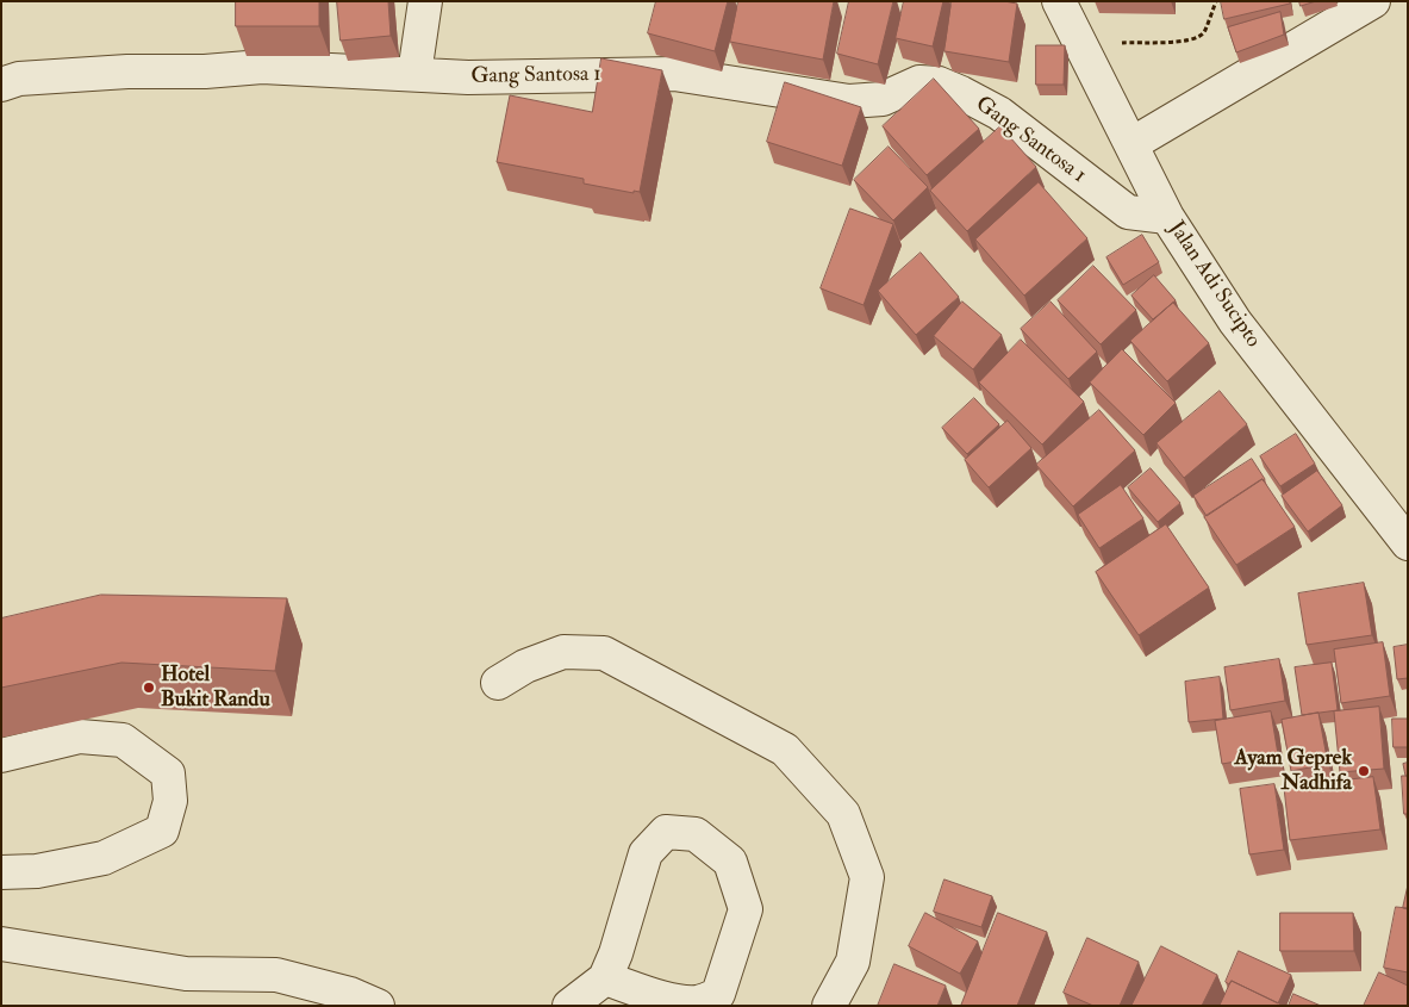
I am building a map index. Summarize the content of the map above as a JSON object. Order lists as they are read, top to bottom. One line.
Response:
{"streets":{"street":["Gang Santosa 1","Jalan Adi Sucipto"]},"crossings":[["Gang Santosa 1","Jalan Adi Sucipto"]],"places":["Hotel Bukit Randu","Ayam Geprek Nadhifa"]}
